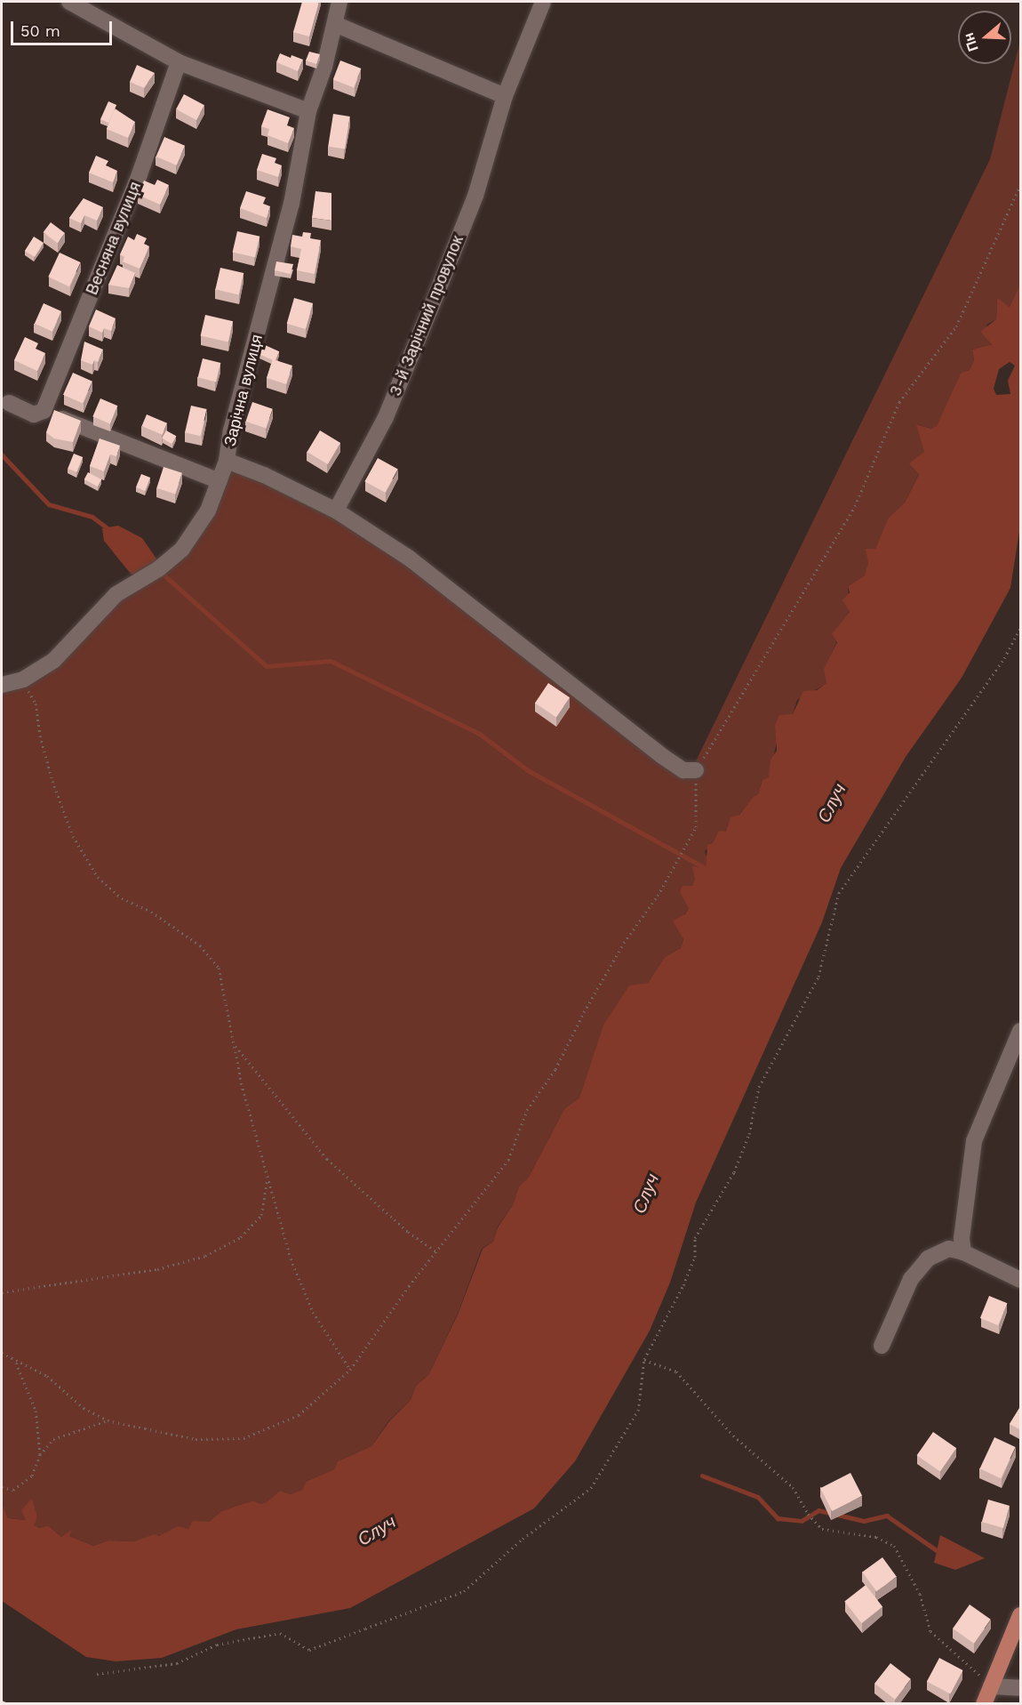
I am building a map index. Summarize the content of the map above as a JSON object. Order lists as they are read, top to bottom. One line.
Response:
{"streets":{"street":["Весняна вулиця","3-й Зарічний провулок","Зарічна вулиця"]},"water":["Случ"],"scale_bar":"50 m","north":"left"}
